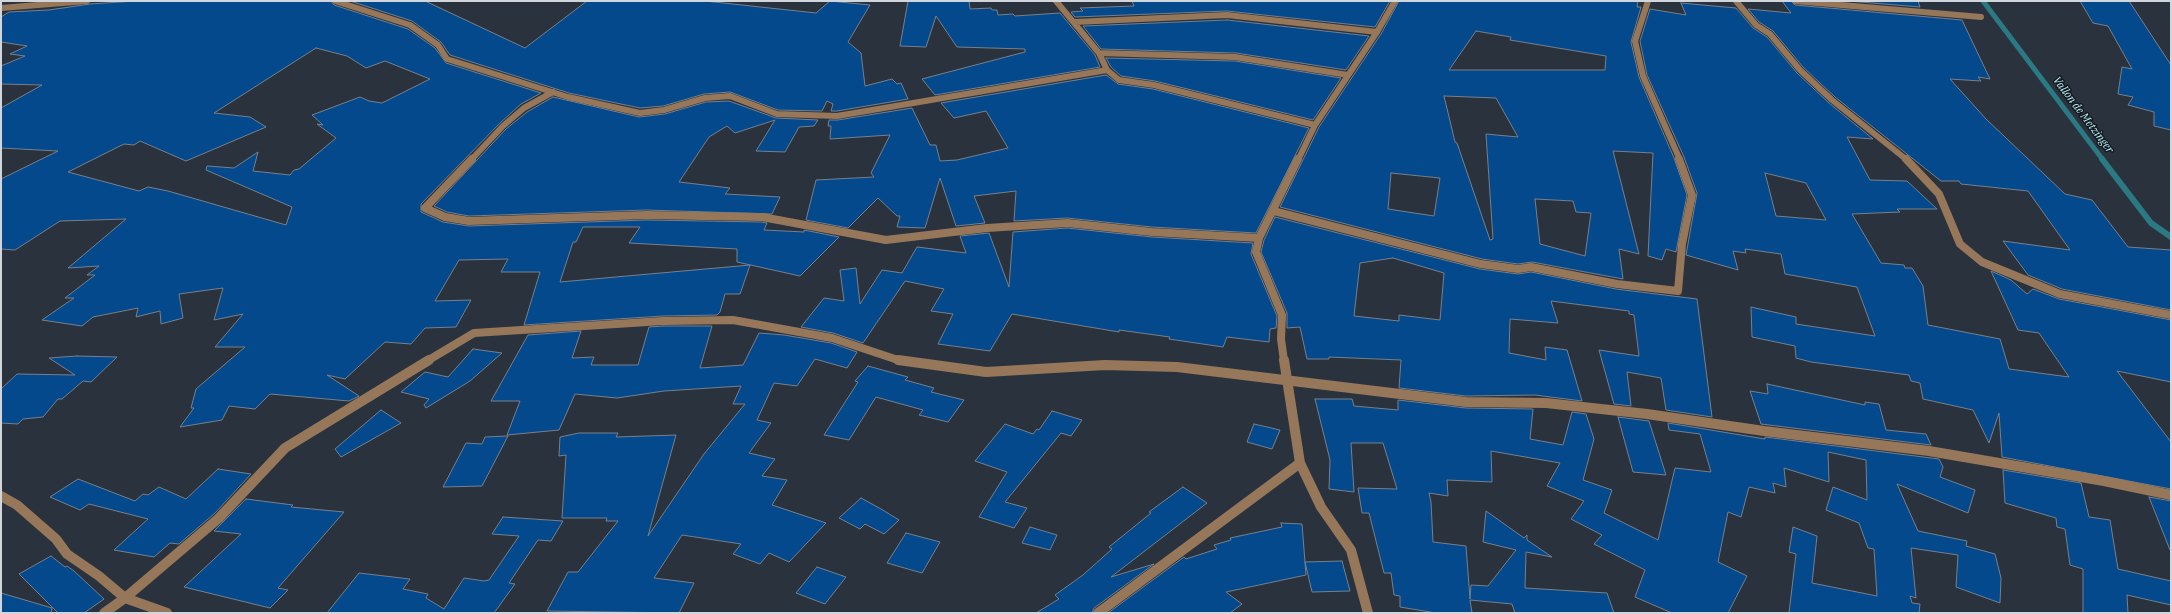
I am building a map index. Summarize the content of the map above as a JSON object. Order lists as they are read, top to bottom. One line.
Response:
{"water":["Vallon de Metzinger"]}
